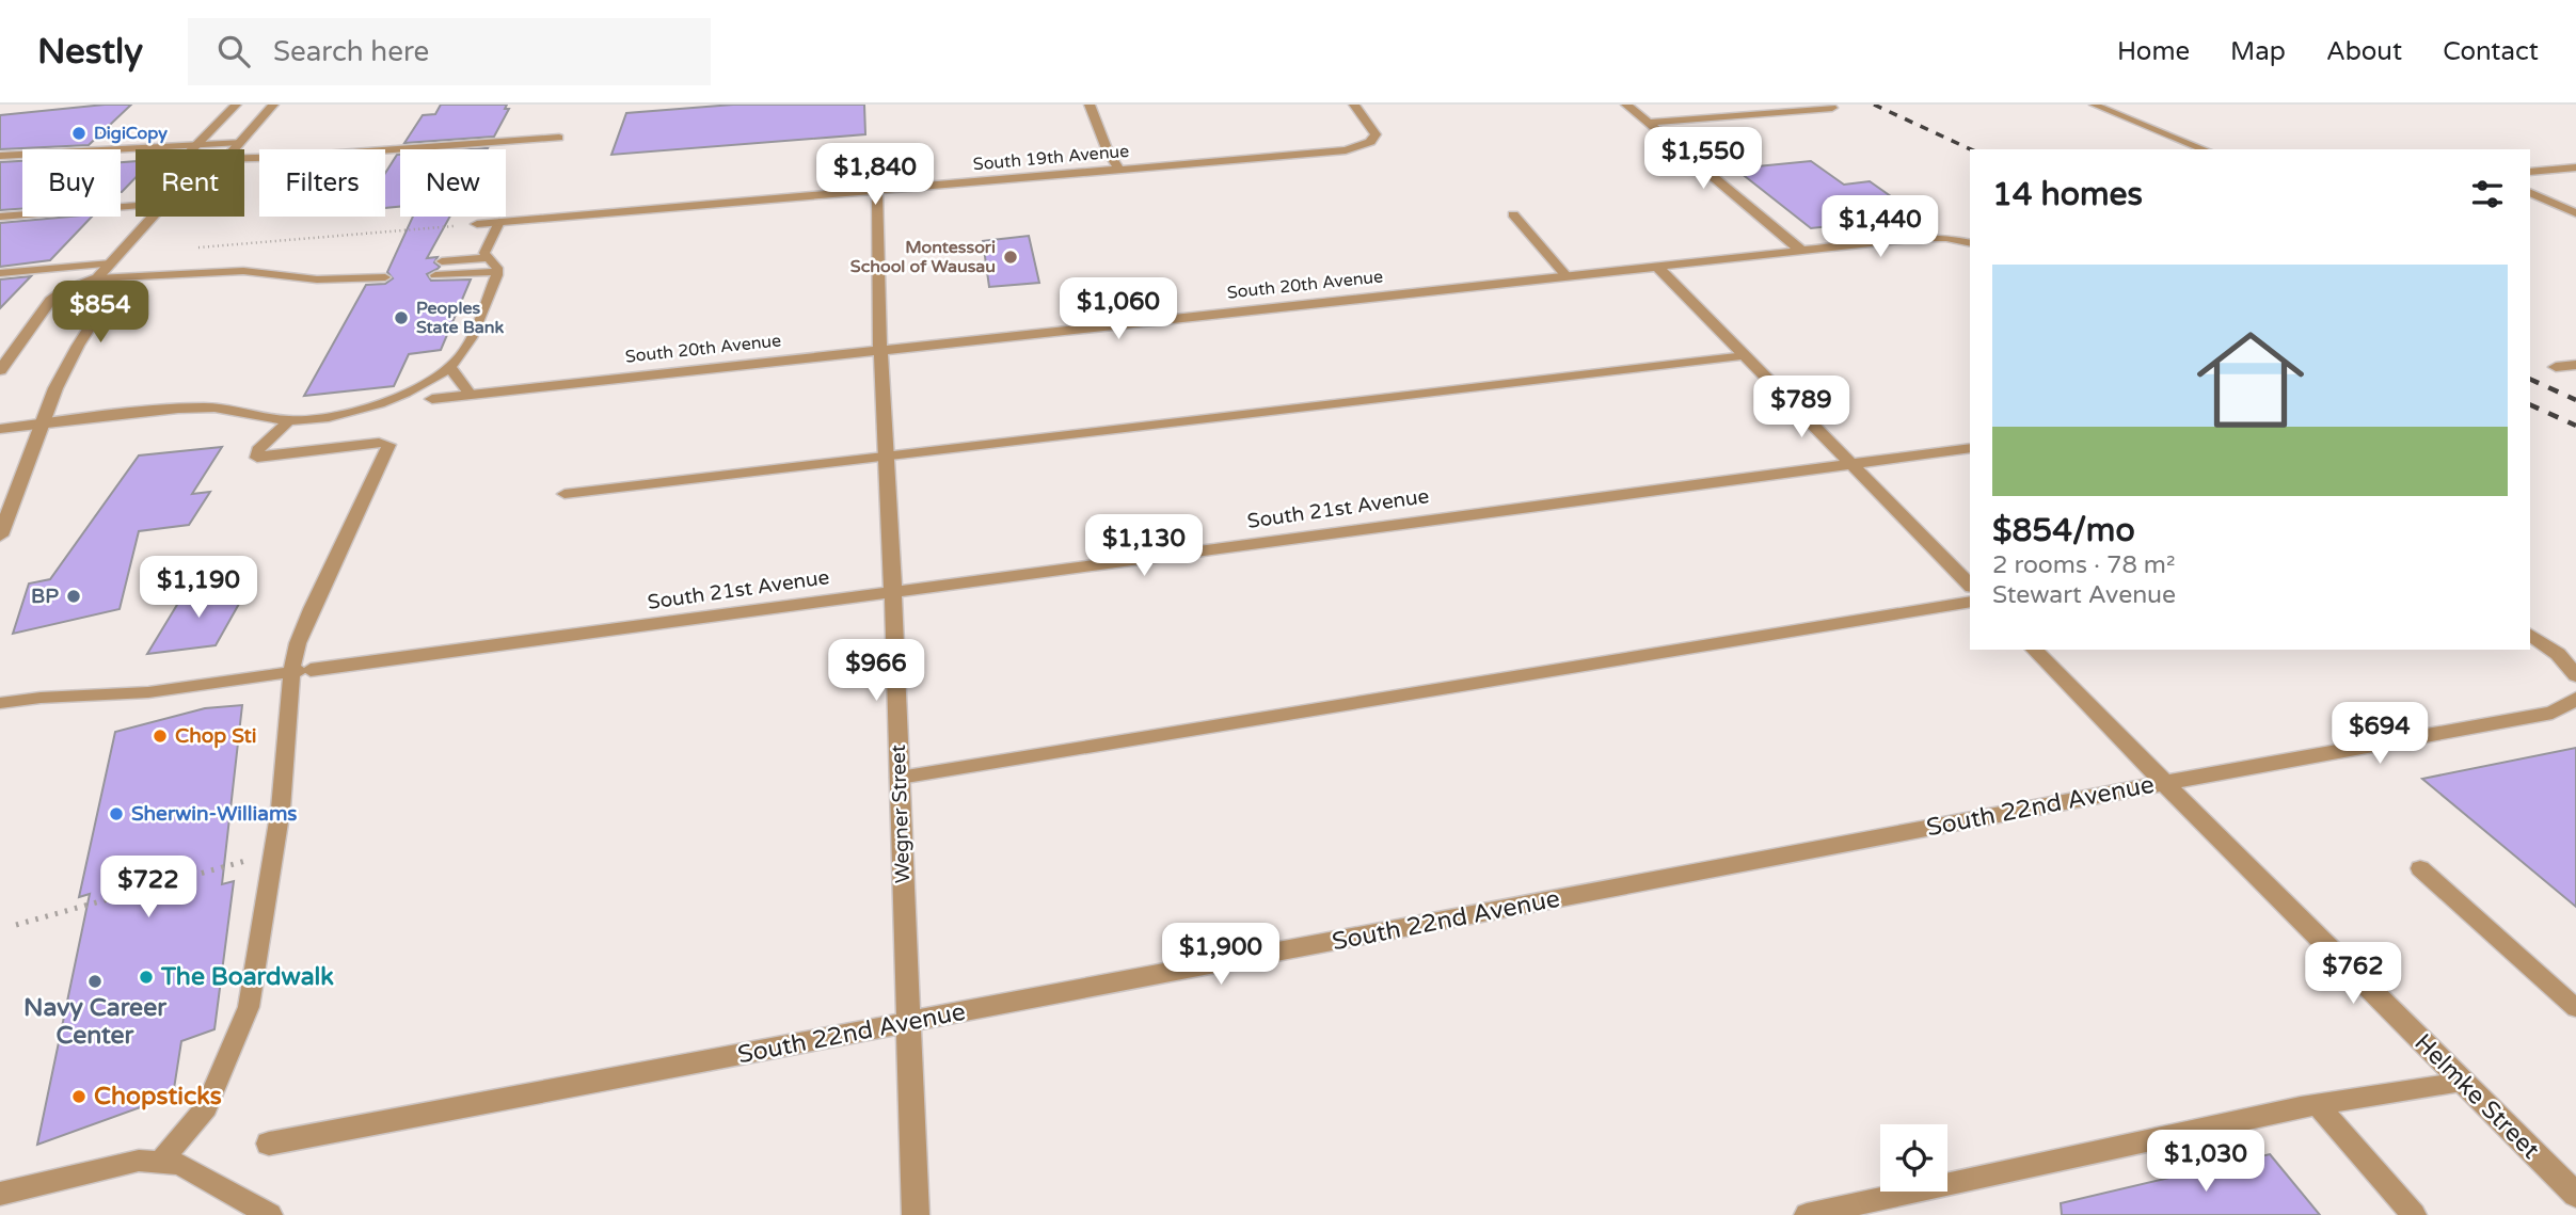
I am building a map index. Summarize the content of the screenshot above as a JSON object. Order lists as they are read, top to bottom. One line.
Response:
{"streets":{"street":["South 19th Avenue","South 20th Avenue","South 21st Avenue","South 22nd Avenue","Wegner Street","Helmke Street"]},"crossings":[["South 19th Avenue","Wegner Street"],["South 20th Avenue","Wegner Street"],["South 21st Avenue","Wegner Street"],["South 22nd Avenue","Wegner Street"],["South 22nd Avenue","Helmke Street"]],"places":["DigiCopy","Montessori School of Wausau","Peoples State Bank","BP","Chop Sti","Sherwin-Williams","The Boardwalk","Navy Career Center","Chopsticks"],"page":{"header":"Nestly","search":"Search here","nav":["Home","Map","About","Contact"],"price":["$1,550","$1,840","$1,440","$1,060","$854","$789","$1,130","$1,190","$966","$694","$722","$1,900","$762","$1,030"],"chip":["Buy","Rent","Filters","New"],"heading":"14 homes","list":[{"name":"$854/mo","note":"2 rooms · 78 m² · Stewart Avenue"}]}}
